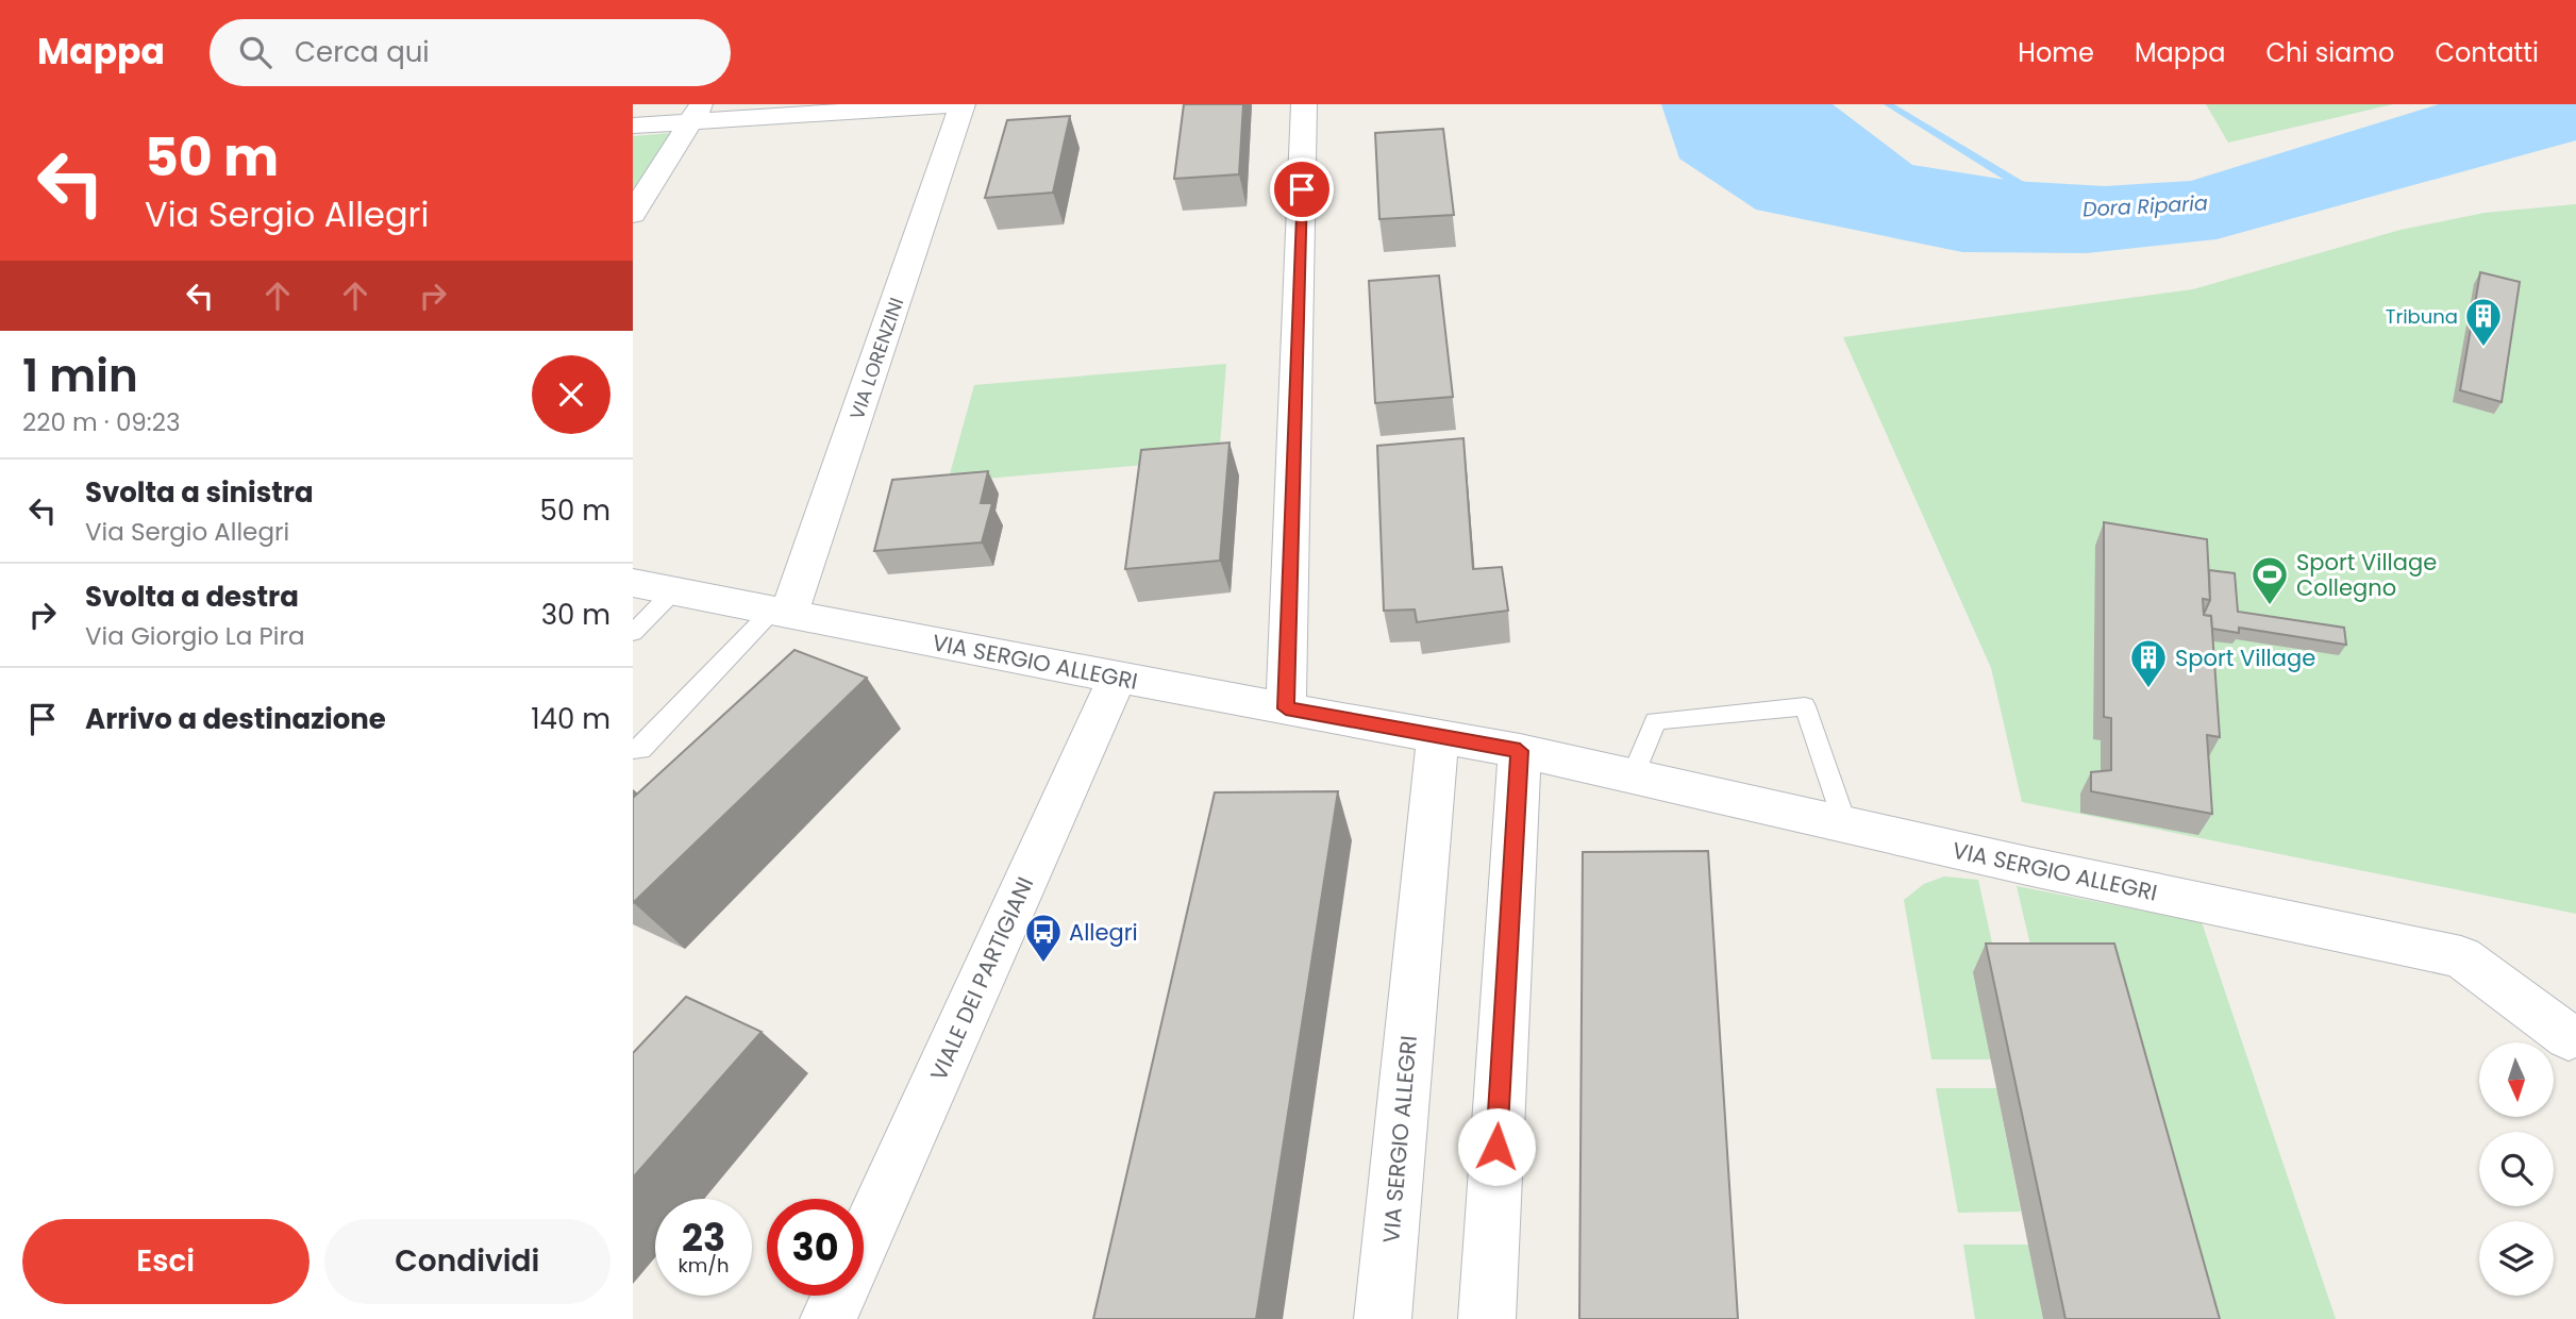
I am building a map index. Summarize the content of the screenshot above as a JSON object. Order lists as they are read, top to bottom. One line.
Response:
{"streets":{"street":["VIA LORENZINI","VIA SERGIO ALLEGRI","VIALE DEI PARTIGIANI"]},"crossings":[["VIA LORENZINI","VIA SERGIO ALLEGRI"],["VIA SERGIO ALLEGRI","VIALE DEI PARTIGIANI"]],"water":["Dora Riparia"],"places":{"building":["Tribuna","Sport Village"],"sports":["Sport Village Collegno"],"bus stop":["Allegri"]},"north":"bottom","page":{"header":"Mappa","search":"Cerca qui","nav":["Home","Mappa","Chi siamo","Contatti"],"turn":["50 m","Via Sergio Allegri"],"heading":["1 min","220 m · 09:23"],"list":[{"name":"Svolta a sinistra","note":"Via Sergio Allegri","value":"50 m"},{"name":"Svolta a destra","note":"Via Giorgio La Pira","value":"30 m"},{"name":"Arrivo a destinazione","value":"140 m"}],"speed":"23 km/h","limit":"30","buttons":["Esci","Condividi"]}}
